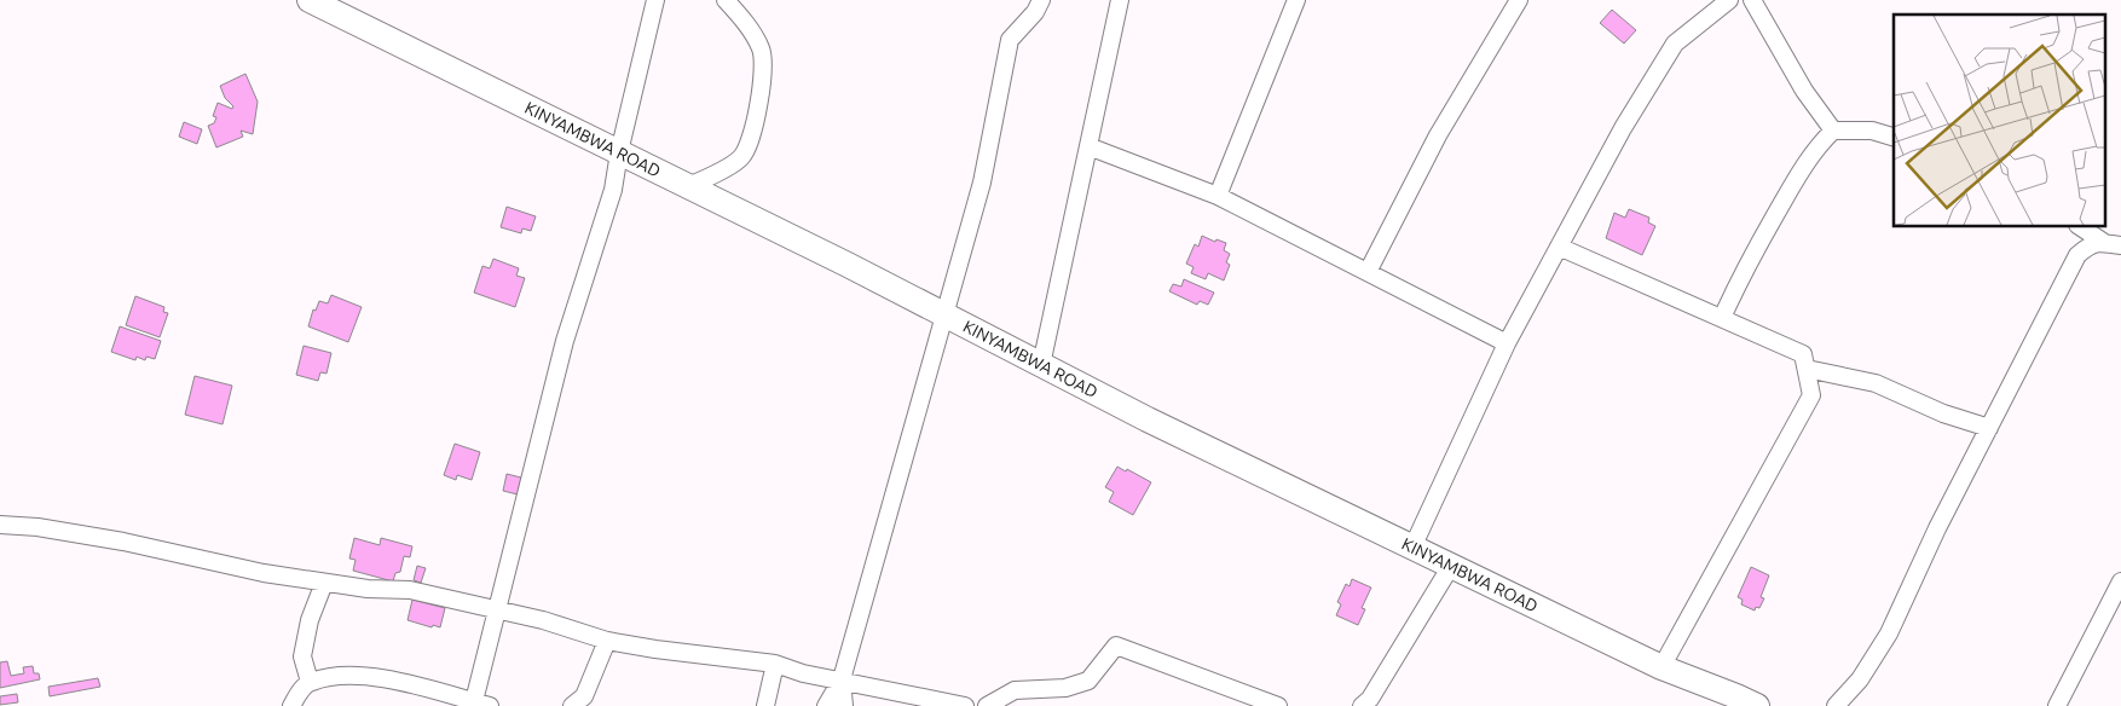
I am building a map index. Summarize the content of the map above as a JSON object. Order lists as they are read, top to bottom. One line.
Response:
{"streets":{"street":["KINYAMBWA ROAD"]}}
